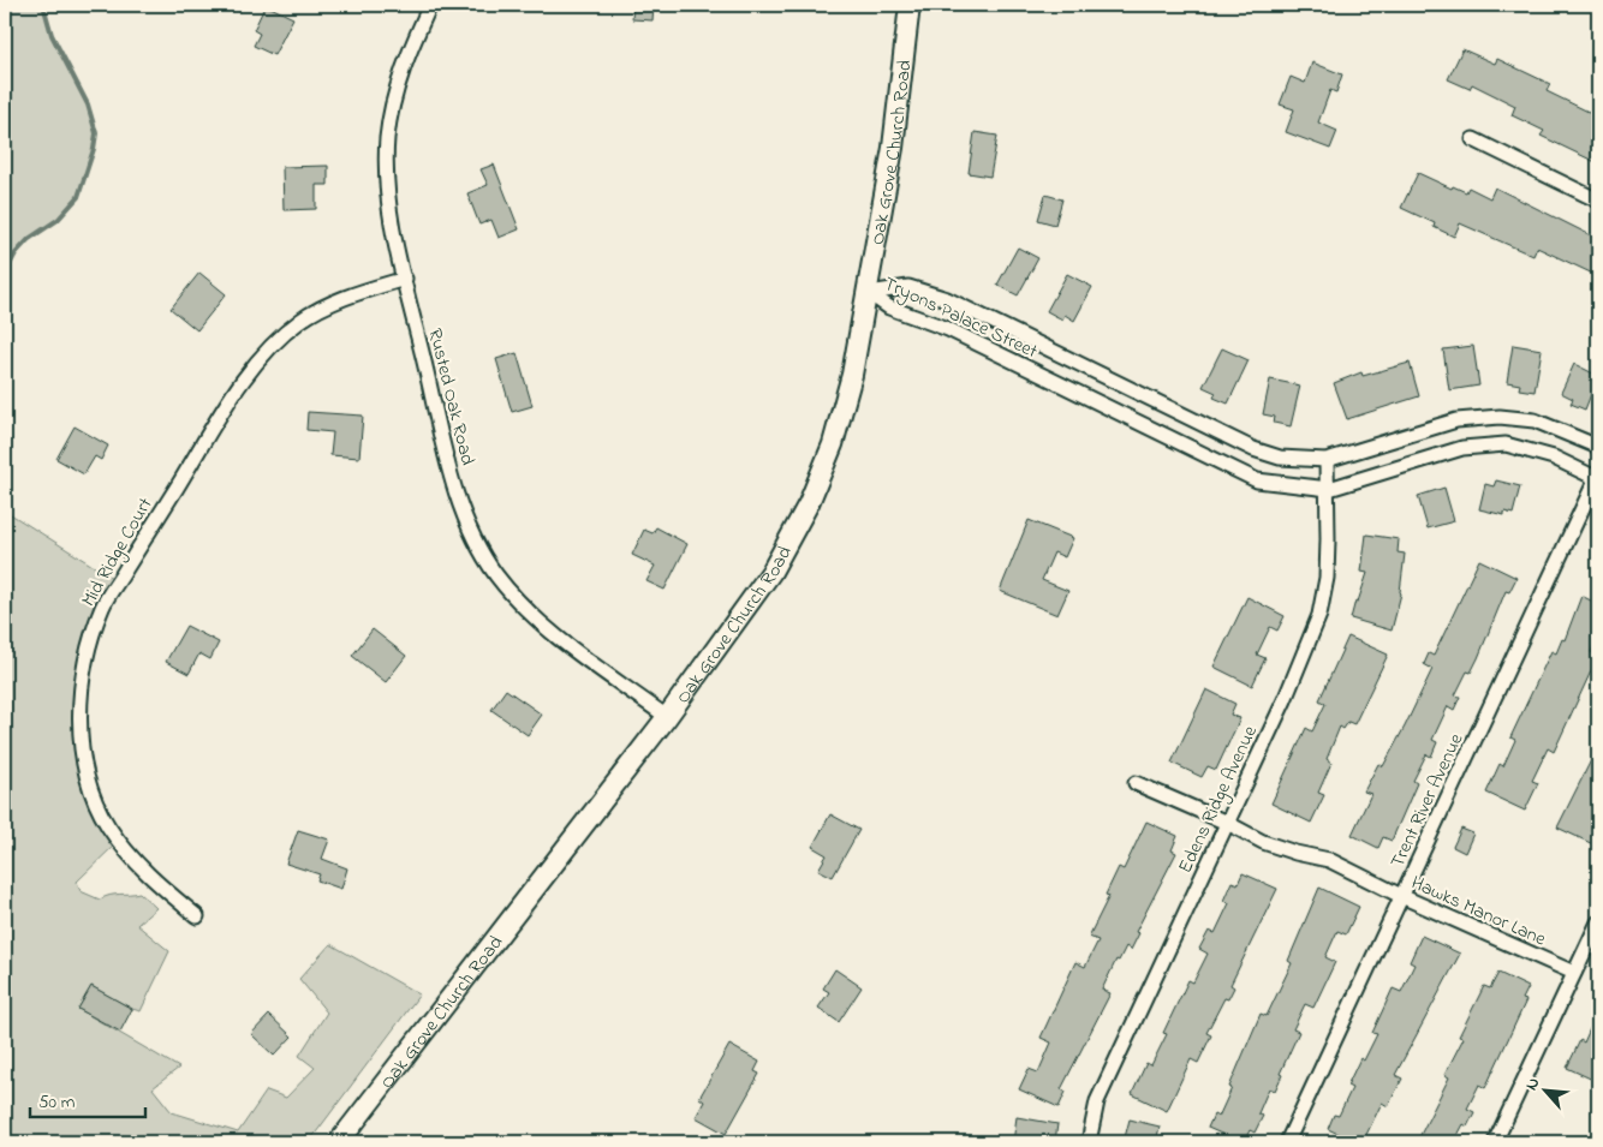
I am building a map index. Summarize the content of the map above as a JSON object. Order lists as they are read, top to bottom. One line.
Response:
{"streets":{"main road":["Oak Grove Church Road"],"street":["Tryons Palace Street","Rusted Oak Road","Mid Ridge Court","Edens Ridge Avenue","Trent River Avenue","Hawks Manor Lane"]},"crossings":[["Oak Grove Church Road","Tryons Palace Street"],["Oak Grove Church Road","Rusted Oak Road"],["Tryons Palace Street","Edens Ridge Avenue"],["Tryons Palace Street","Trent River Avenue"],["Rusted Oak Road","Mid Ridge Court"],["Edens Ridge Avenue","Hawks Manor Lane"],["Trent River Avenue","Hawks Manor Lane"]],"scale_bar":"50 m","north":"top left"}
